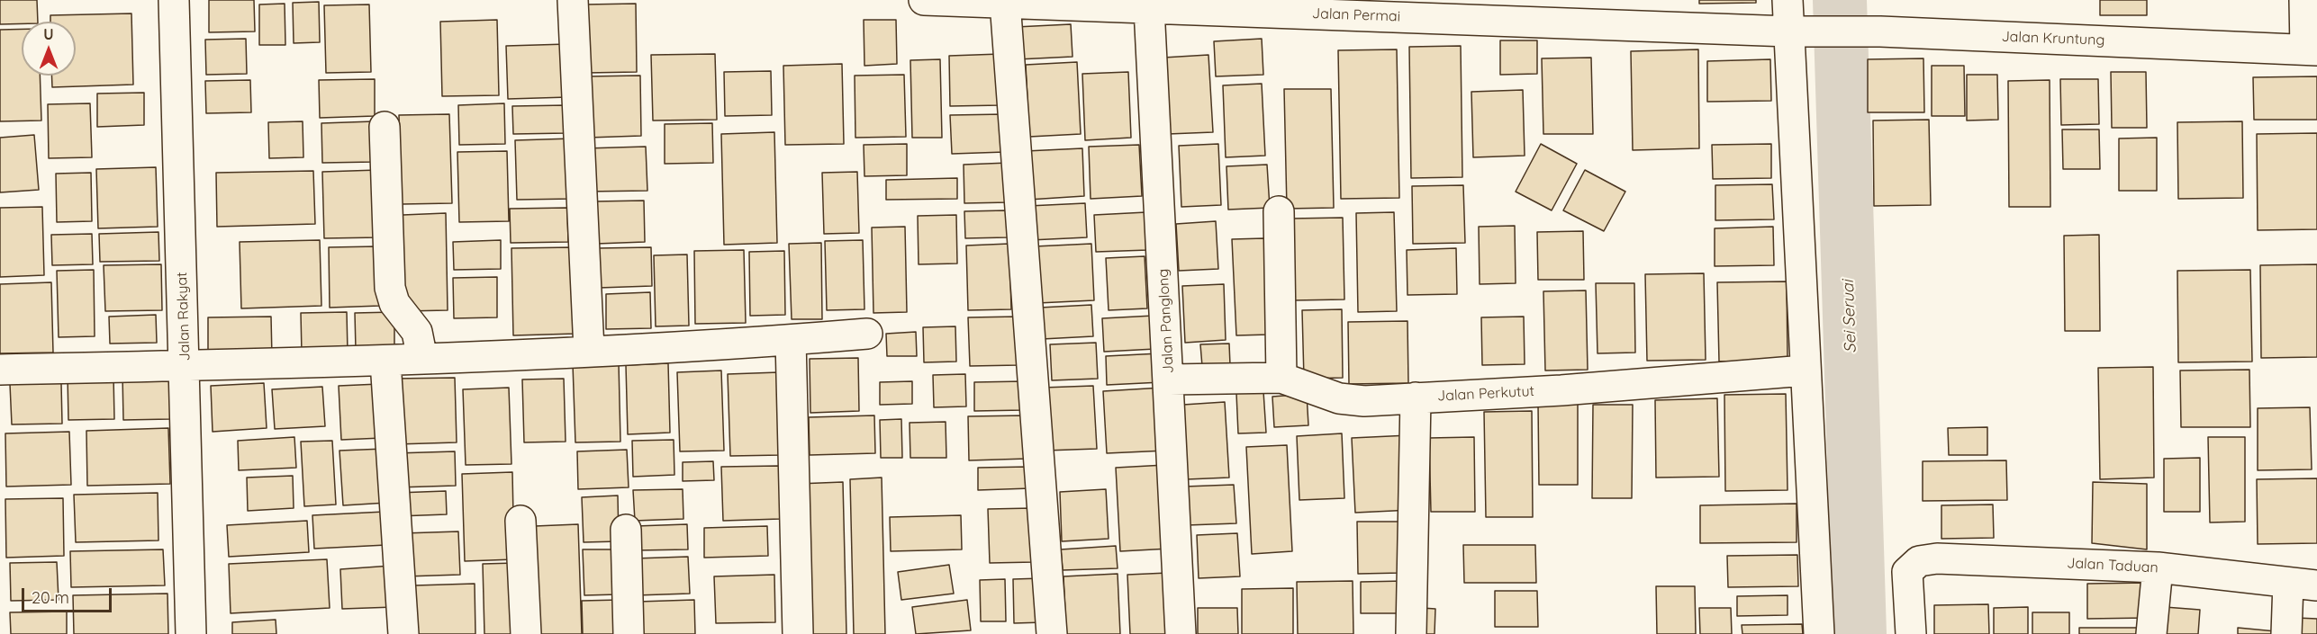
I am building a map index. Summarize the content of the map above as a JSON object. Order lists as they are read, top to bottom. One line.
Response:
{"streets":{"street":["Jalan Permai","Jalan Kruntung","Jalan Rakyat","Jalan Panglong","Jalan Perkutut","Jalan Taduan"]},"crossings":[["Jalan Permai","Jalan Kruntung"],["Jalan Permai","Jalan Panglong"],["Jalan Panglong","Jalan Perkutut"]],"water":["Sei Seruai"],"scale_bar":"20 m","north":"top"}
